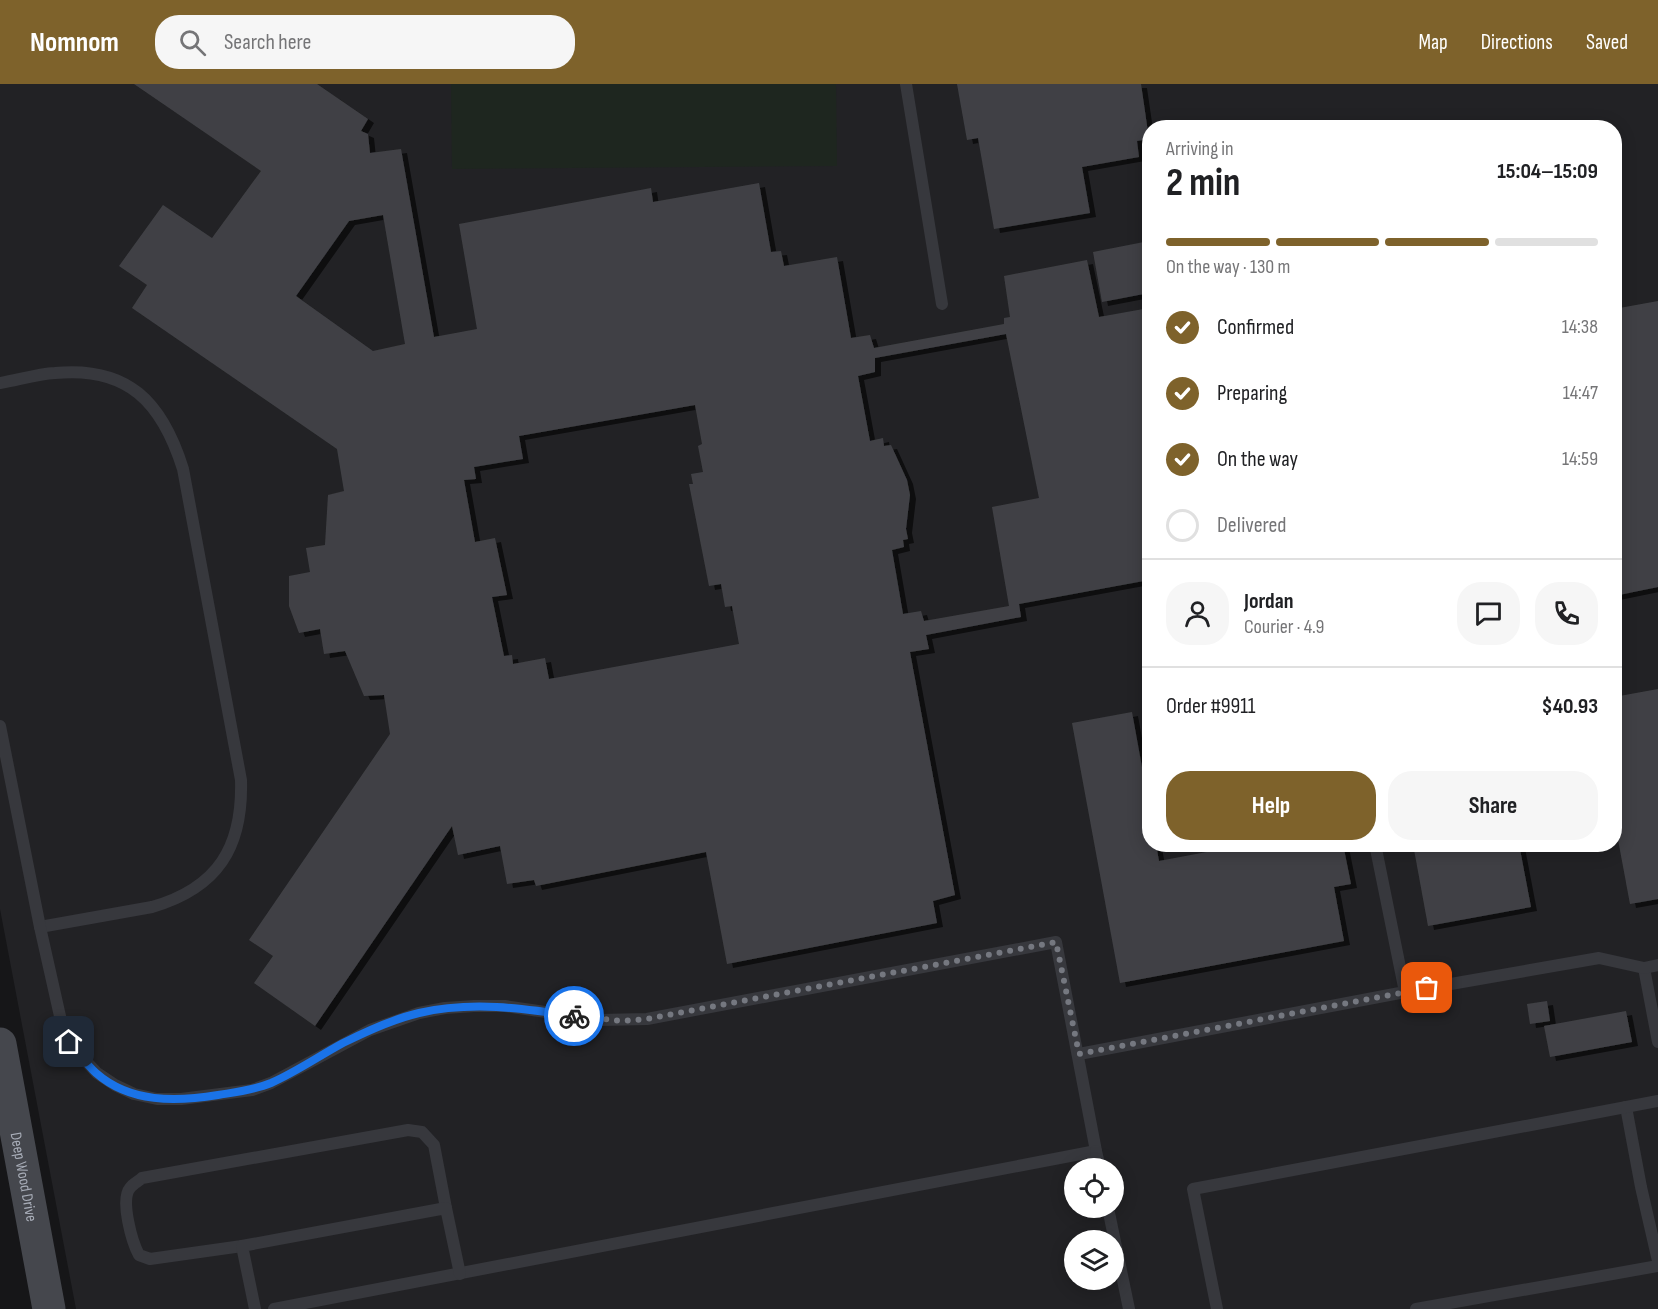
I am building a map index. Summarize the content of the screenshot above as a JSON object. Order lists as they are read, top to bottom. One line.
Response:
{"streets":{"street":["Deep Wood Drive"]},"page":{"header":"Nomnom","search":"Search here","nav":["Map","Directions","Saved"],"heading":["2 min","Arriving in","15:04–15:09"],"panel":["Jordan","Courier · 4.9","Order #9911","$40.93"],"bar":"On the way · 130 m","list":[["Confirmed","14:38"],["Preparing","14:47"],["On the way","14:59"],"Delivered"],"buttons":["Help","Share"]}}
